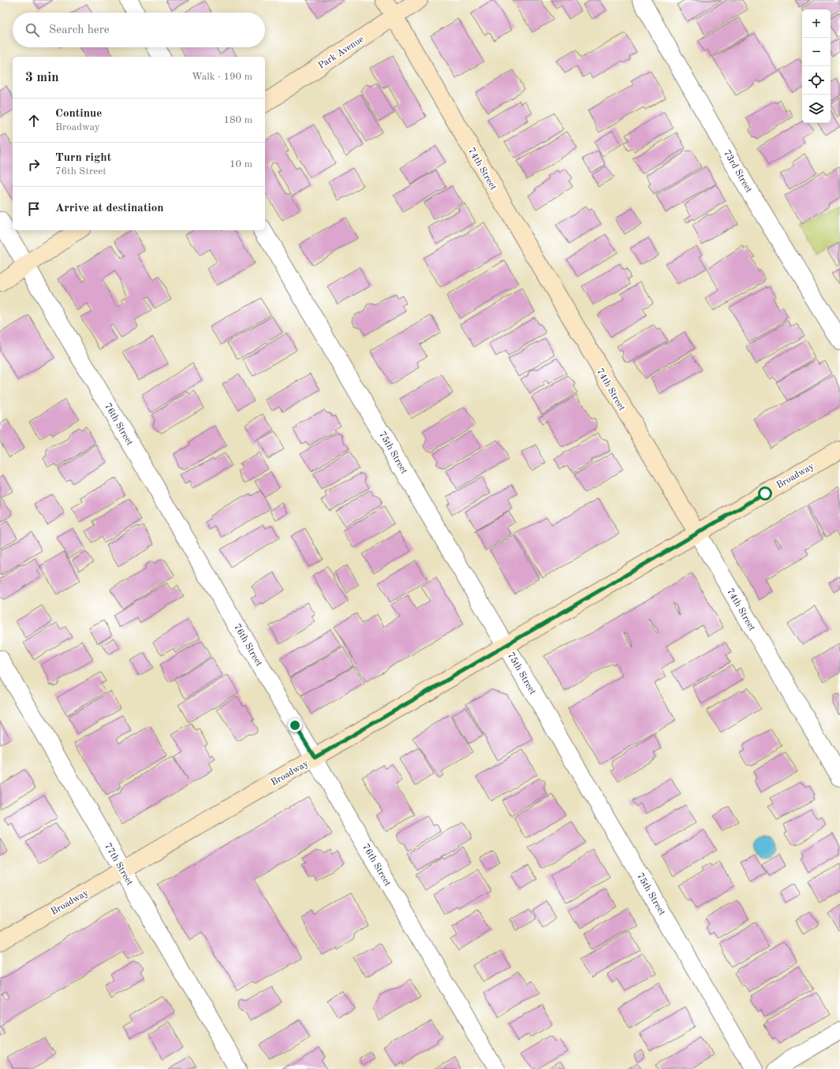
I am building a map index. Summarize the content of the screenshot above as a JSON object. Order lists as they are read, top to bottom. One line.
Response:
{"streets":{"street":["Park Avenue","74th Street","73rd Street","76th Street","75th Street","Broadway","77th Street"]},"crossings":[["Park Avenue","74th Street"],["74th Street","Broadway"],["76th Street","Broadway"],["75th Street","Broadway"],["Broadway","77th Street"]],"page":{"map_buttons":["+","−"],"search":"Search here","heading":["3 min","Walk · 190 m"],"list":[["Continue","Broadway","180 m"],["Turn right","76th Street","10 m"],"Arrive at destination"]}}
